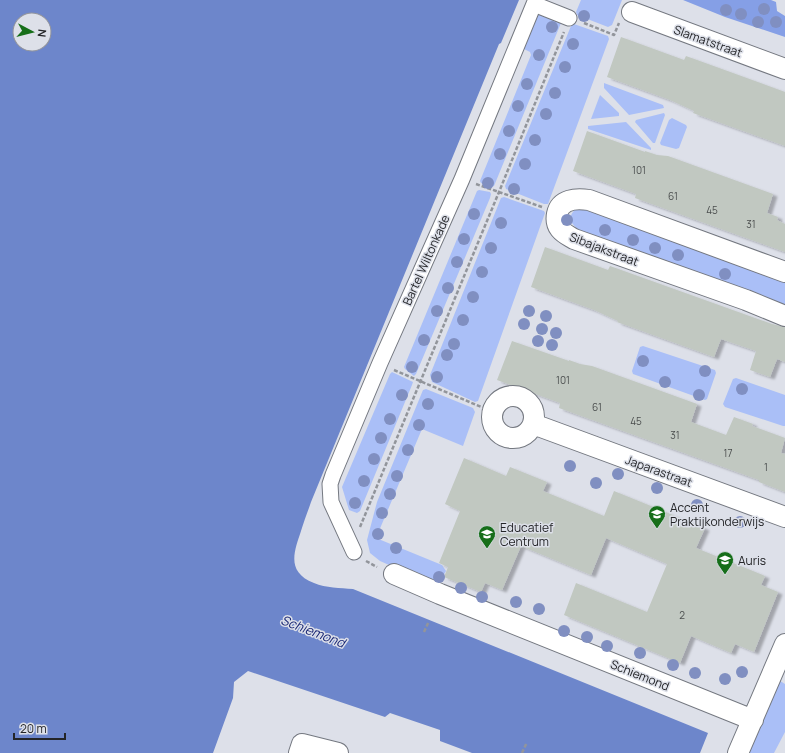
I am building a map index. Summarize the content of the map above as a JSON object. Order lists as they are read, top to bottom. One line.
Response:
{"streets":{"street":["Slamatstraat","Sibajakstraat","Bartel Wiltonkade","Japarastraat","Schiemond"]},"water":["Schiemond"],"places":{"school or university":["Accent Praktijkonderwijs","Educatief Centrum","Auris"]},"house_numbers":["101","61","45","31","101","61","45","31","17","1","2"],"scale_bar":"20 m","north":"right"}
